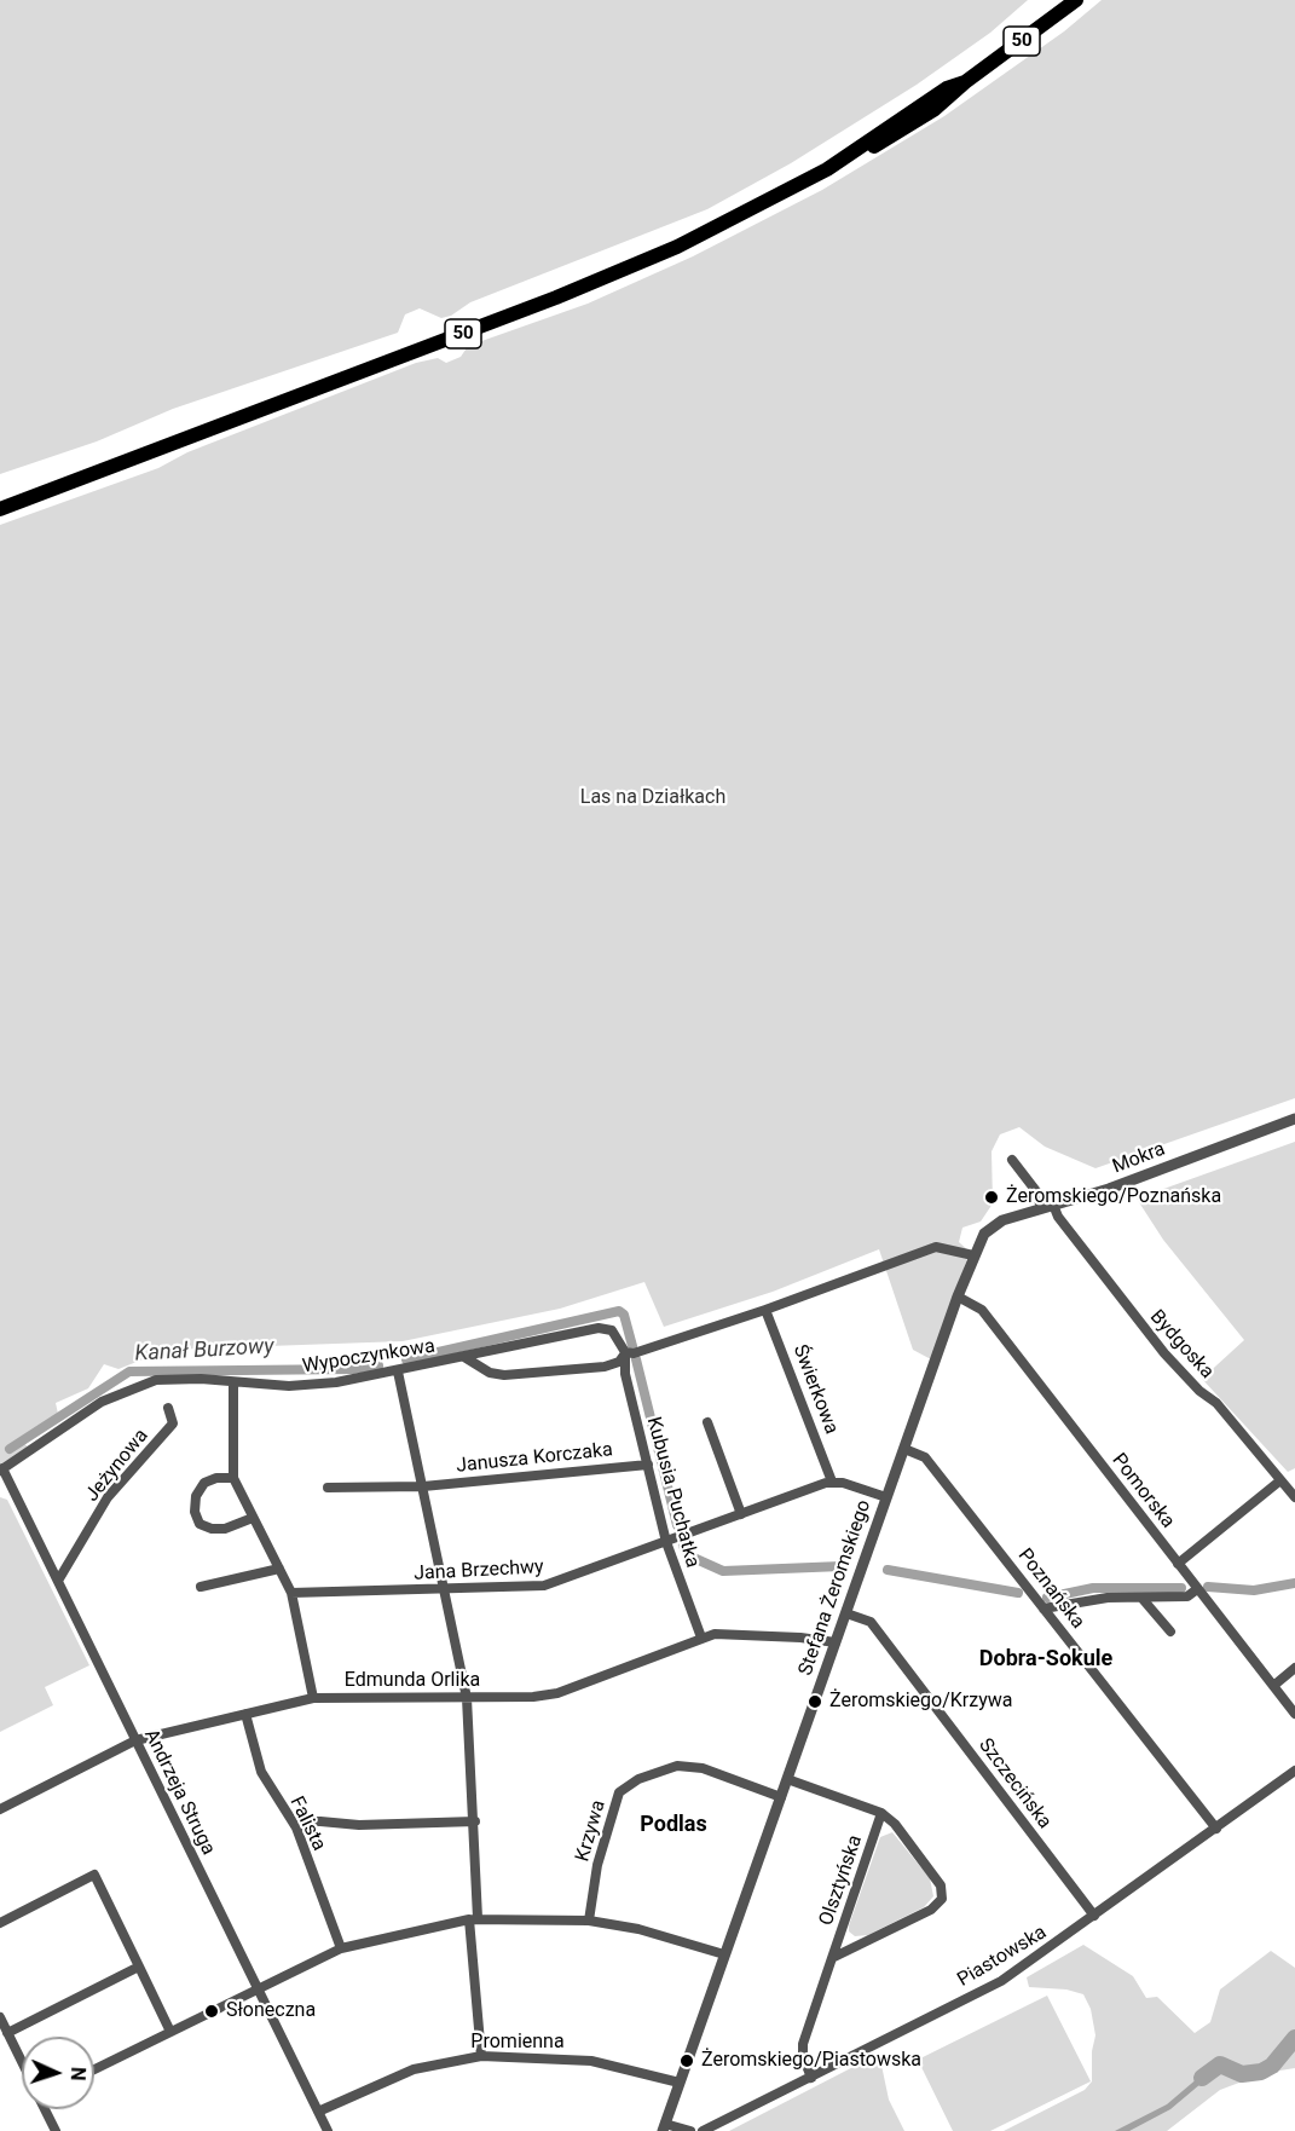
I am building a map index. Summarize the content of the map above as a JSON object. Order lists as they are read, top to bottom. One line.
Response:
{"streets":{"main road":["50"],"street":["Mokra","Bydgoska","Wypoczynkowa","Świerkowa","Janusza Korczaka","Jeżynowa","Pomorska","Kubusia Puchatka","Jana Brzechwy","Stefana Żeromskiego","Poznańska","Edmunda Orlika","Szczecińska","Andrzeja Struga","Falista","Krzywa","Olsztyńska","Piastowska","Promienna"]},"crossings":[["Mokra","Bydgoska"],["Mokra","Stefana Żeromskiego"],["Wypoczynkowa","Świerkowa"],["Wypoczynkowa","Kubusia Puchatka"],["Wypoczynkowa","Stefana Żeromskiego"],["Wypoczynkowa","Andrzeja Struga"],["Świerkowa","Jana Brzechwy"],["Janusza Korczaka","Kubusia Puchatka"],["Jeżynowa","Andrzeja Struga"],["Pomorska","Stefana Żeromskiego"],["Kubusia Puchatka","Jana Brzechwy"],["Kubusia Puchatka","Edmunda Orlika"],["Stefana Żeromskiego","Poznańska"],["Stefana Żeromskiego","Edmunda Orlika"],["Stefana Żeromskiego","Szczecińska"],["Stefana Żeromskiego","Krzywa"],["Stefana Żeromskiego","Olsztyńska"],["Stefana Żeromskiego","Promienna"],["Poznańska","Piastowska"],["Edmunda Orlika","Andrzeja Struga"],["Edmunda Orlika","Falista"],["Szczecińska","Piastowska"],["Andrzeja Struga","Promienna"],["Olsztyńska","Piastowska"]],"districts":["Dobra-Sokule","Podlas"],"water":["Kanał Burzowy"],"parks":["Las na Działkach"],"places":["Żeromskiego/Poznańska","Żeromskiego/Krzywa","Słoneczna","Żeromskiego/Piastowska"],"north":"right"}
